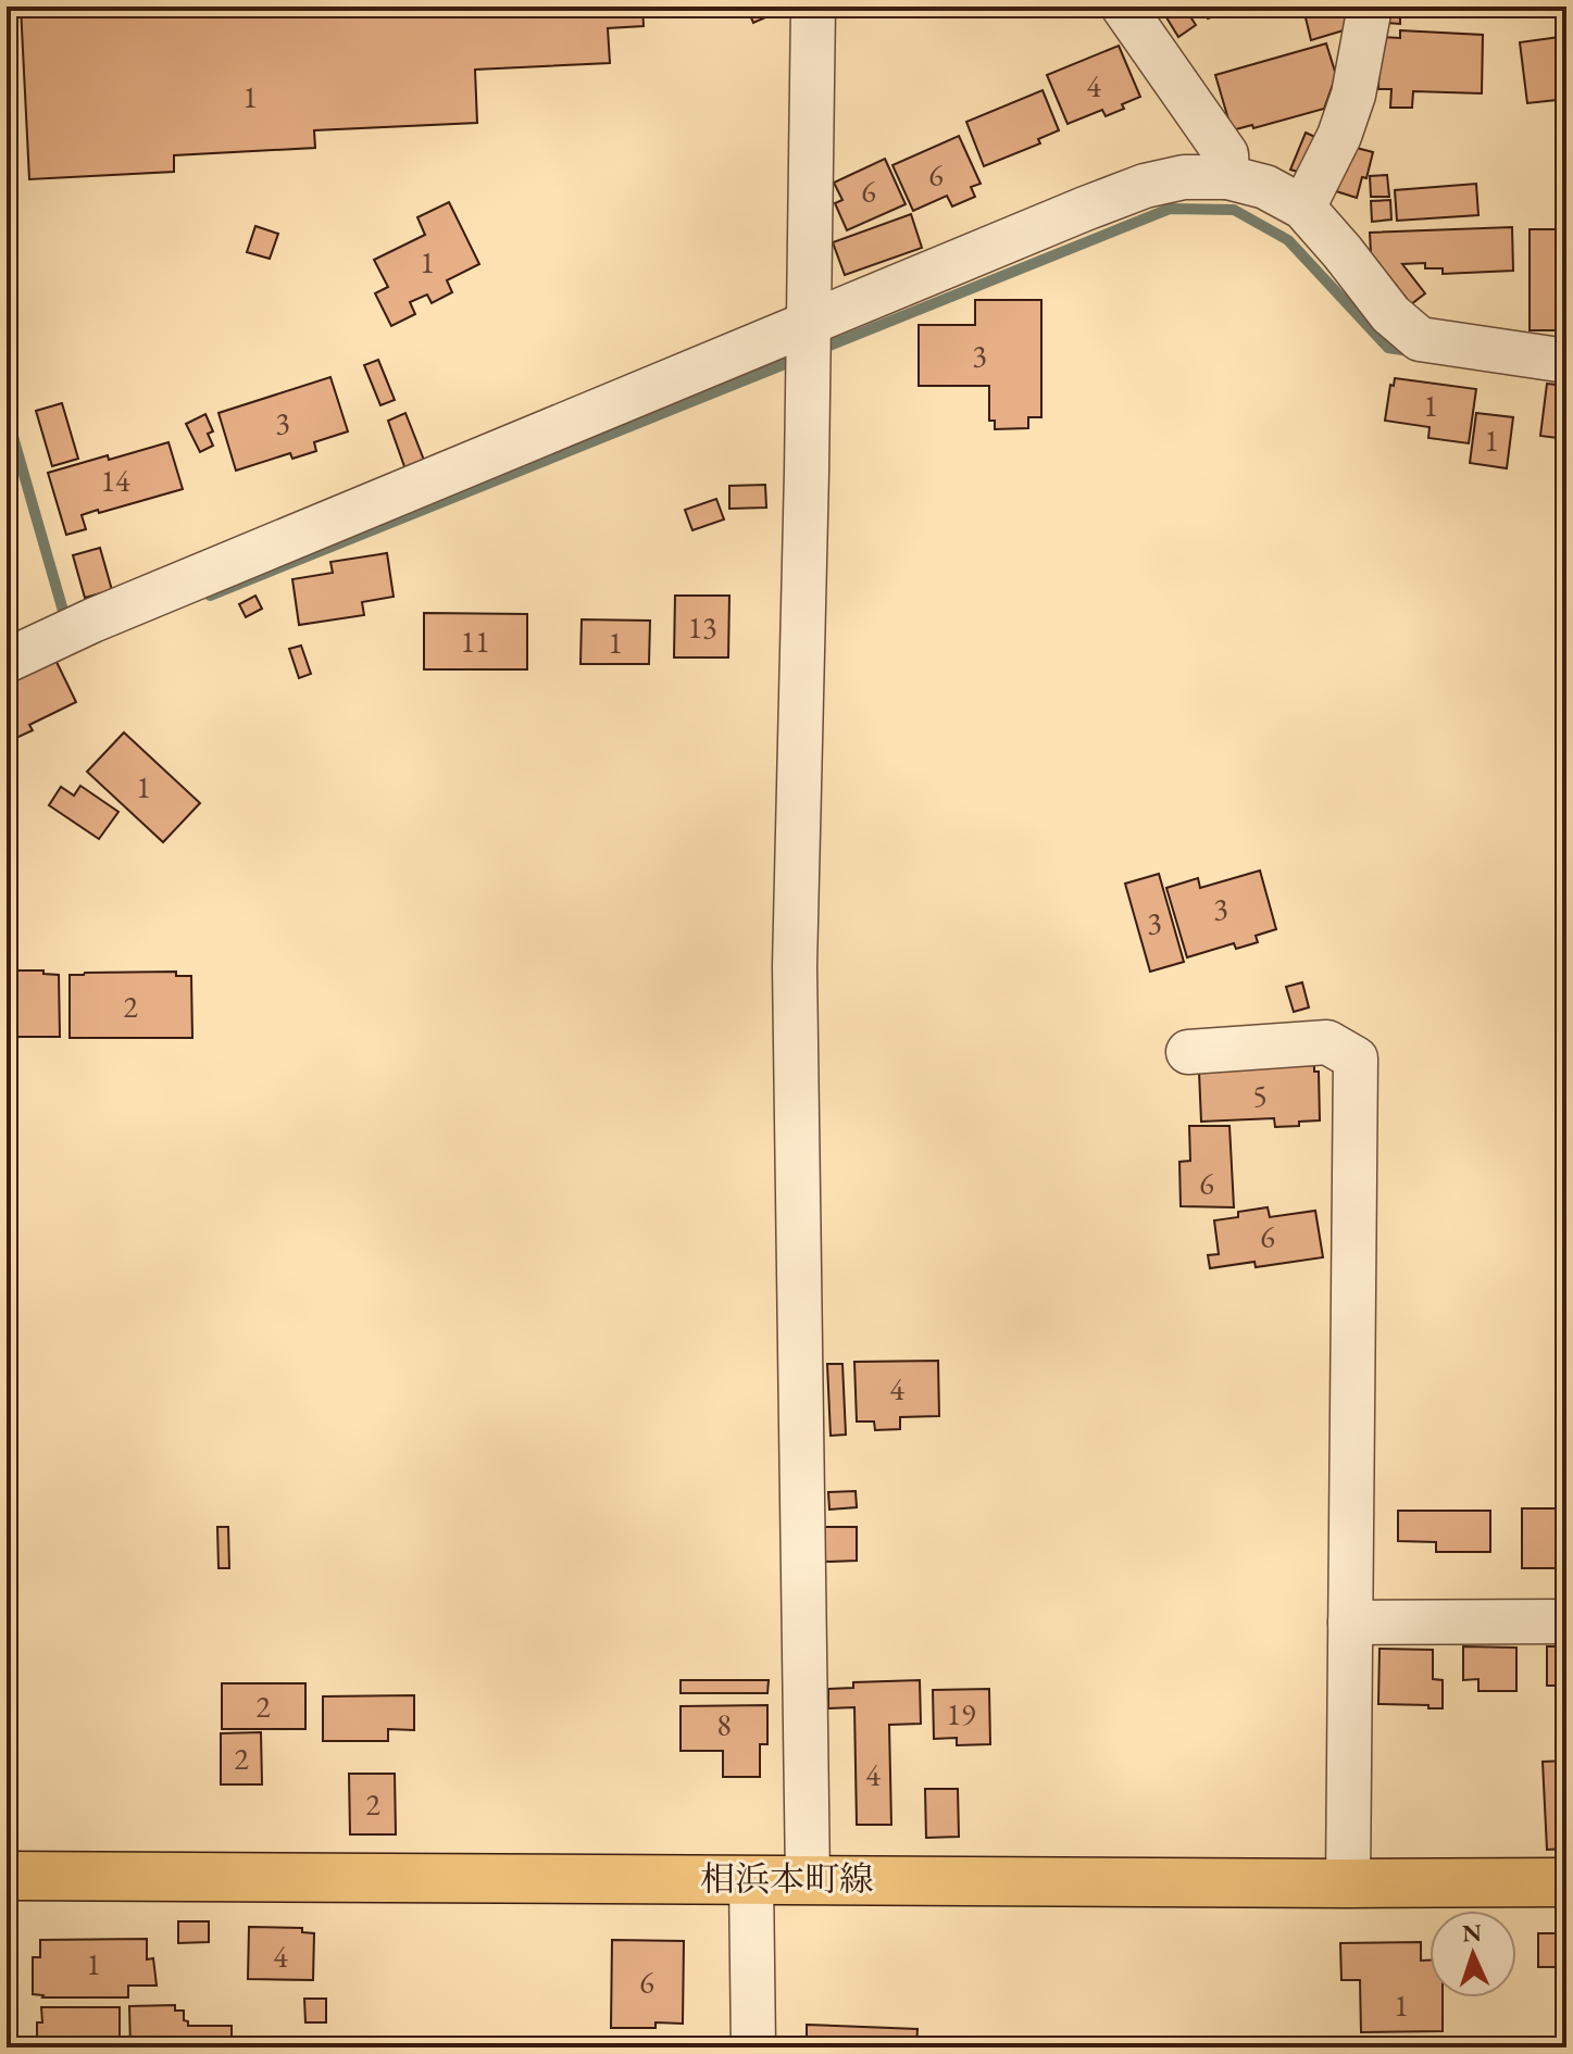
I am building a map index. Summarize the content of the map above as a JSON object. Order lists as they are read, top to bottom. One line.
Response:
{"streets":{"main road":["相浜本町線"]},"house_numbers":["4","1","6","6","1","3","1","3","1","14","13","11","1","1","3","3","2","5","6","6","4","2","19","8","2","4","2","4","1","6","1"],"north":"top"}
